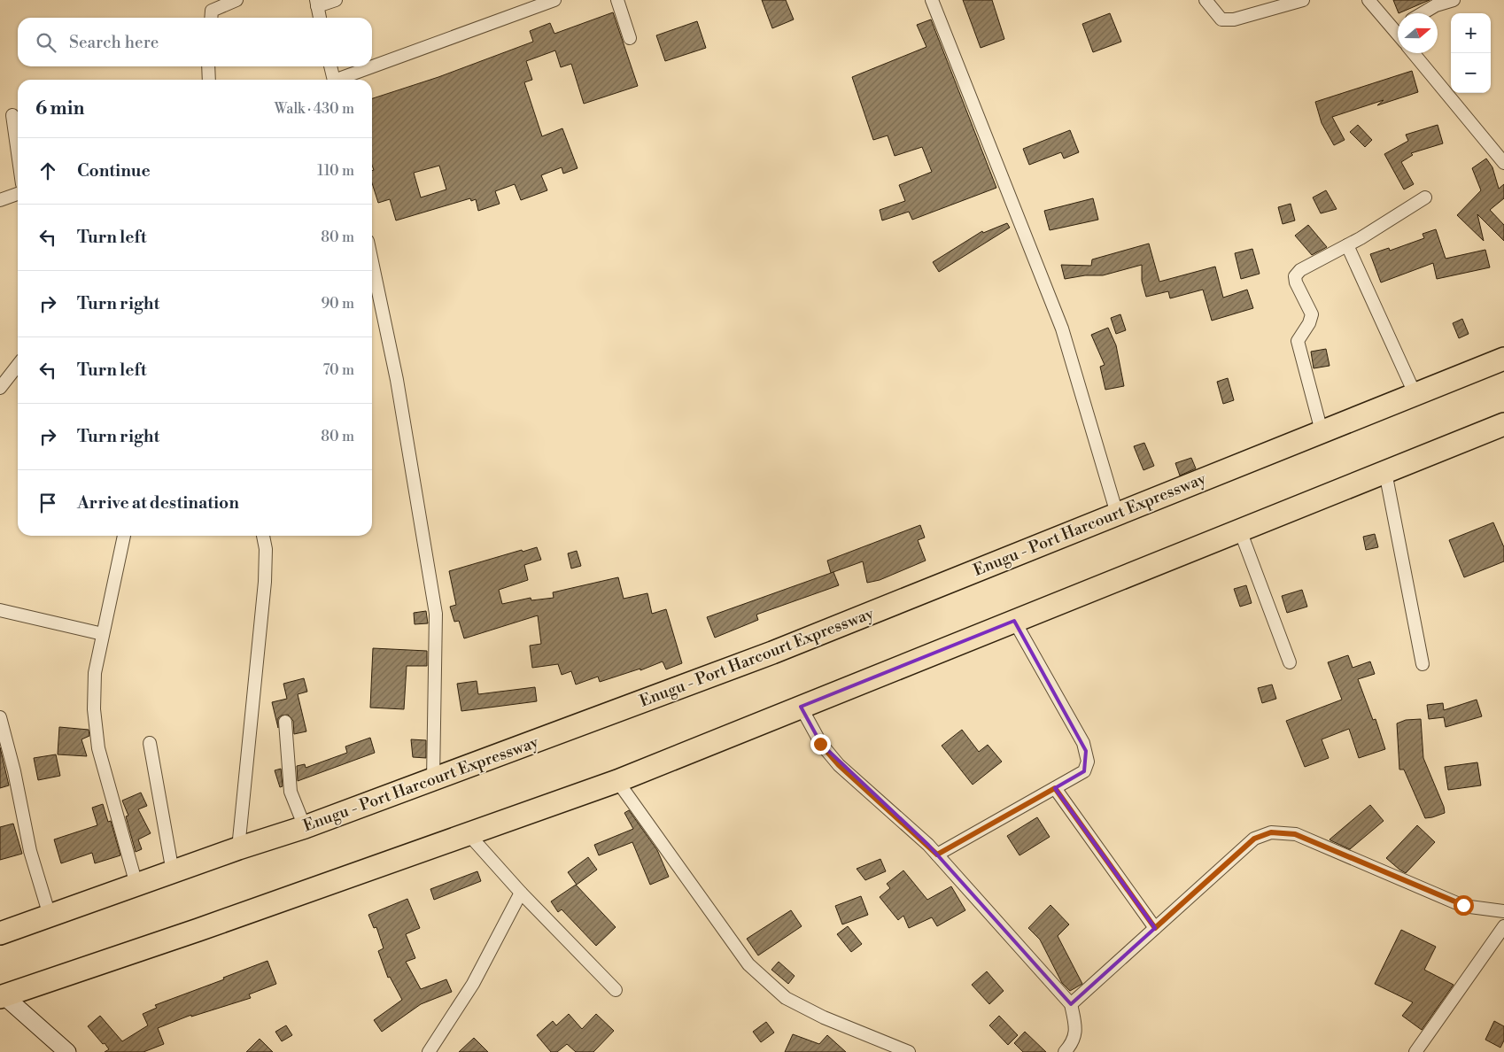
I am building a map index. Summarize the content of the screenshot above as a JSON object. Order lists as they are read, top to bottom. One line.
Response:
{"streets":{"highway":["Enugu - Port Harcourt Expressway"]},"north":"right","page":{"map_buttons":["+","−"],"search":"Search here","heading":["6 min","Walk · 430 m"],"list":[["Continue","110 m"],["Turn left","80 m"],["Turn right","90 m"],["Turn left","70 m"],["Turn right","80 m"],"Arrive at destination"]}}
